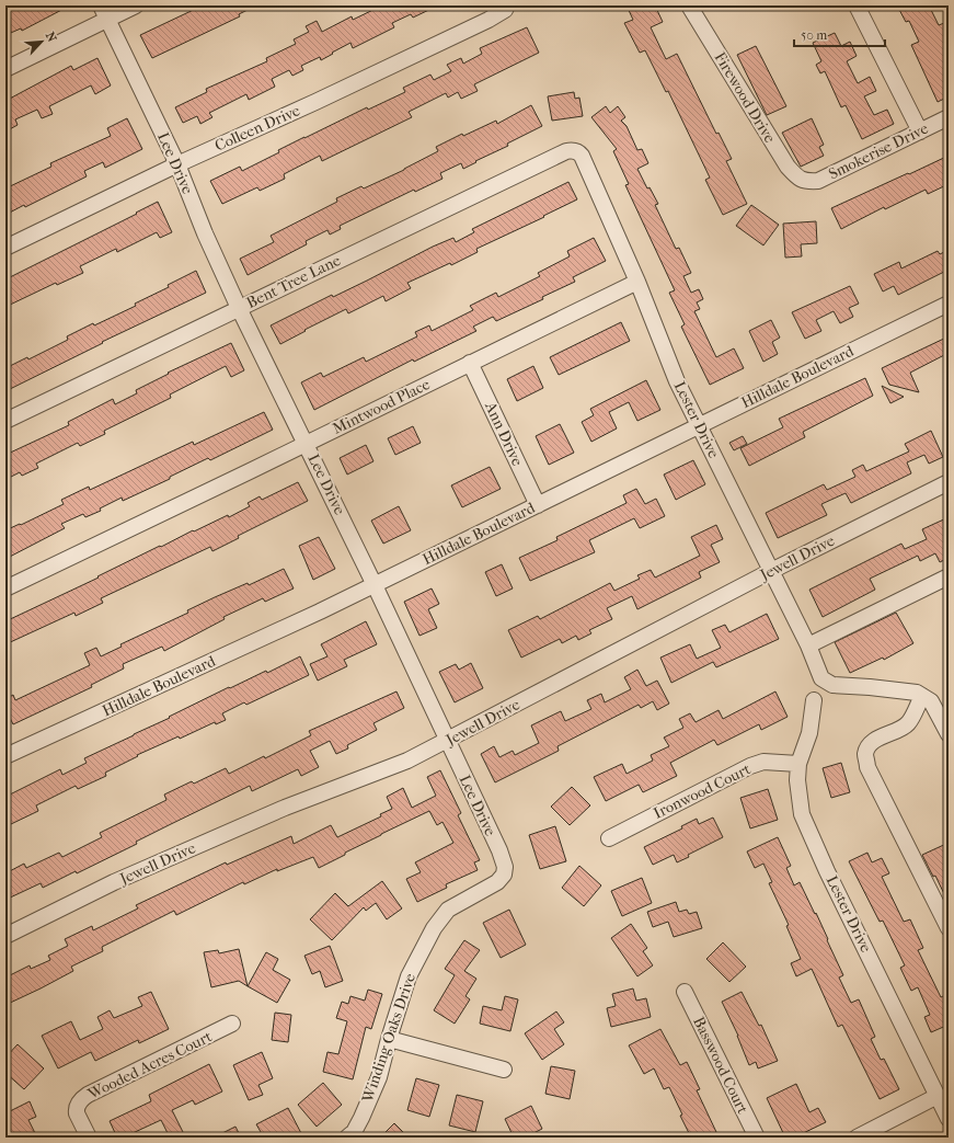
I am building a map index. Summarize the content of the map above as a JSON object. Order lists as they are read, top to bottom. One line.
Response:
{"streets":{"street":["Firewood Drive","Colleen Drive","Smokerise Drive","Lee Drive","Bent Tree Lane","Hilldale Boulevard","Mintwood Place","Lester Drive","Ann Drive","Jewell Drive","Ironwood Court","Winding Oaks Drive","Wooded Acres Court","Basswood Court"]},"crossings":[["Firewood Drive","Smokerise Drive"],["Colleen Drive","Lee Drive"],["Lee Drive","Bent Tree Lane"],["Lee Drive","Hilldale Boulevard"],["Lee Drive","Mintwood Place"],["Lee Drive","Jewell Drive"],["Lee Drive","Winding Oaks Drive"],["Bent Tree Lane","Lester Drive"],["Hilldale Boulevard","Lester Drive"],["Hilldale Boulevard","Ann Drive"],["Mintwood Place","Lester Drive"],["Mintwood Place","Ann Drive"],["Lester Drive","Jewell Drive"],["Lester Drive","Ironwood Court"]],"scale_bar":"50 m","north":"top right"}
